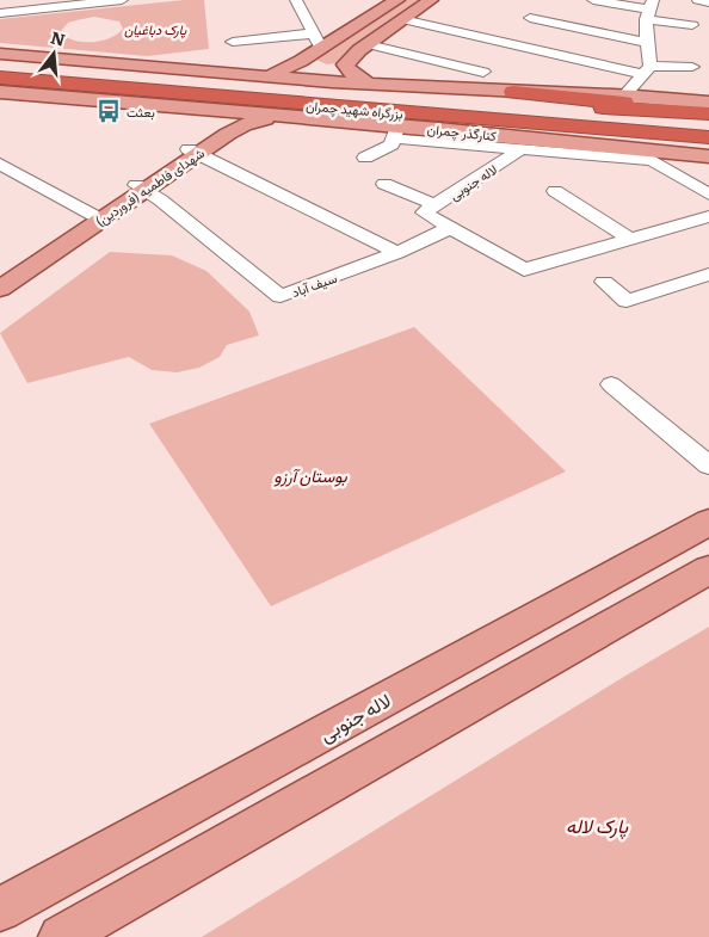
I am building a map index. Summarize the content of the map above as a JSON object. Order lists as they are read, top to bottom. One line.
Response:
{"streets":{"highway":["بزرگراه شهید چمران"],"main road":["کنارگذر چمران","لاله جنوبی","شهدای فاطمیه (فروردین)"],"street":["سیف آباد"]},"crossings":[["بزرگراه شهید چمران","کنارگذر چمران"],["کنارگذر چمران","شهدای فاطمیه (فروردین)"],["شهدای فاطمیه (فروردین)","سیف آباد"]],"parks":["پارک دباغیان","بوستان آرزو","پارک لاله"],"places":{"bus stop":["بعثت"]},"north":"top"}
